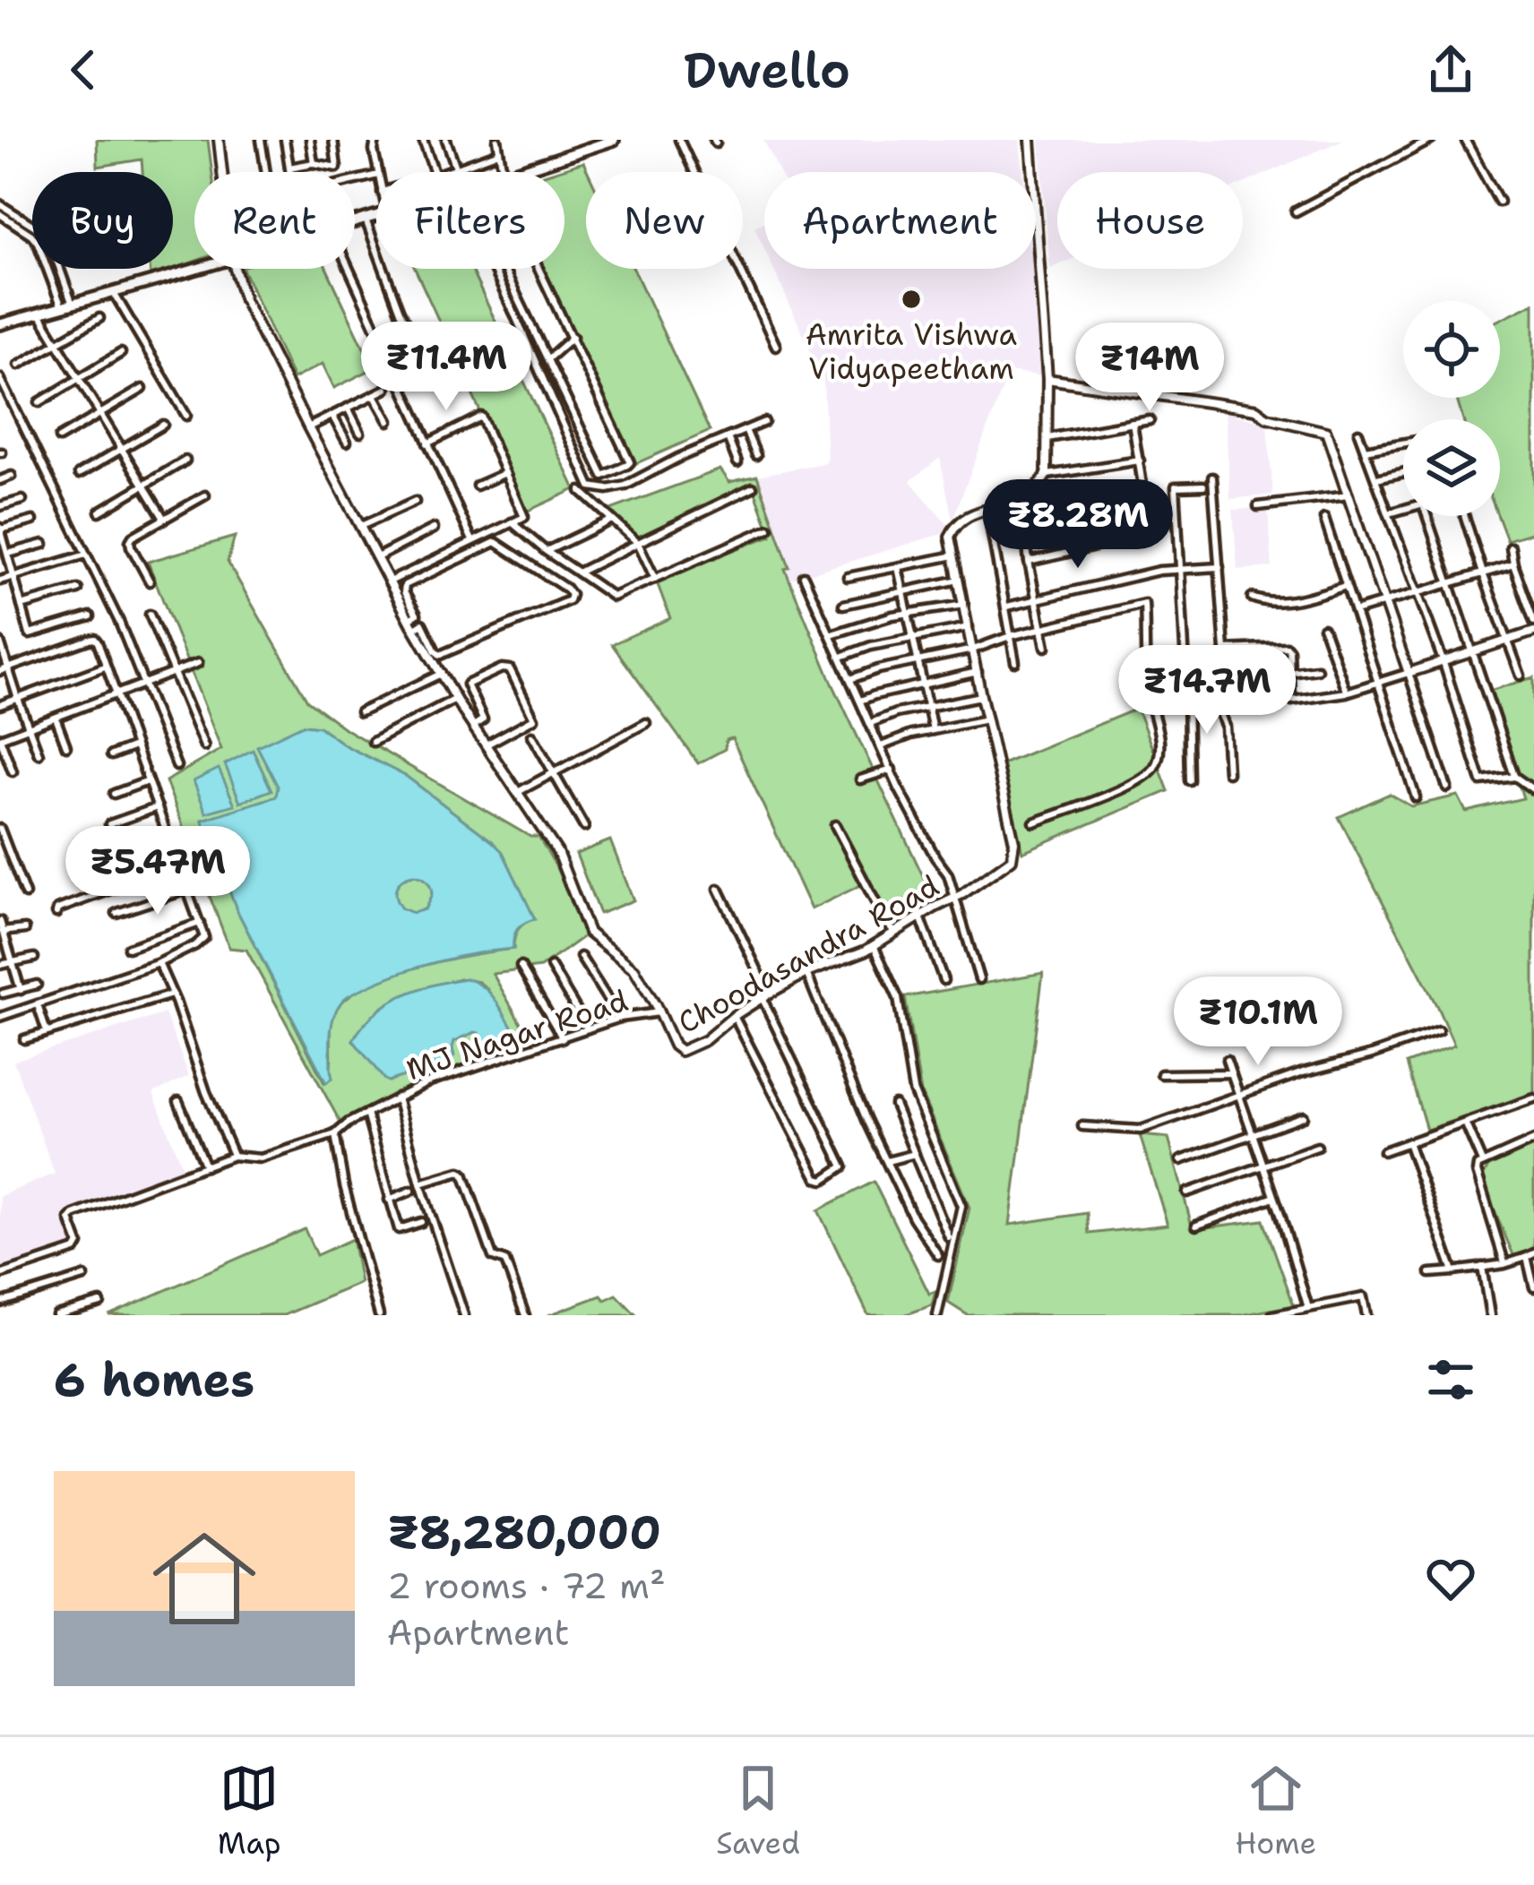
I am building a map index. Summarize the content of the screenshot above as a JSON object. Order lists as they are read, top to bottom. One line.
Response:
{"streets":{"street":["Choodasandra Road","MJ Nagar Road"]},"crossings":[["Choodasandra Road","MJ Nagar Road"]],"places":["Amrita Vishwa Vidyapeetham"],"page":{"header":"Dwello","chip":["Buy","Rent","Filters","New","Apartment","House"],"price":["₹11.4M","₹14M","₹8.28M","₹14.7M","₹5.47M","₹10.1M"],"heading":"6 homes","list":[{"name":"₹8,280,000","note":"2 rooms · 72 m² · Apartment"}],"tabs":["Map","Saved","Home"]}}
